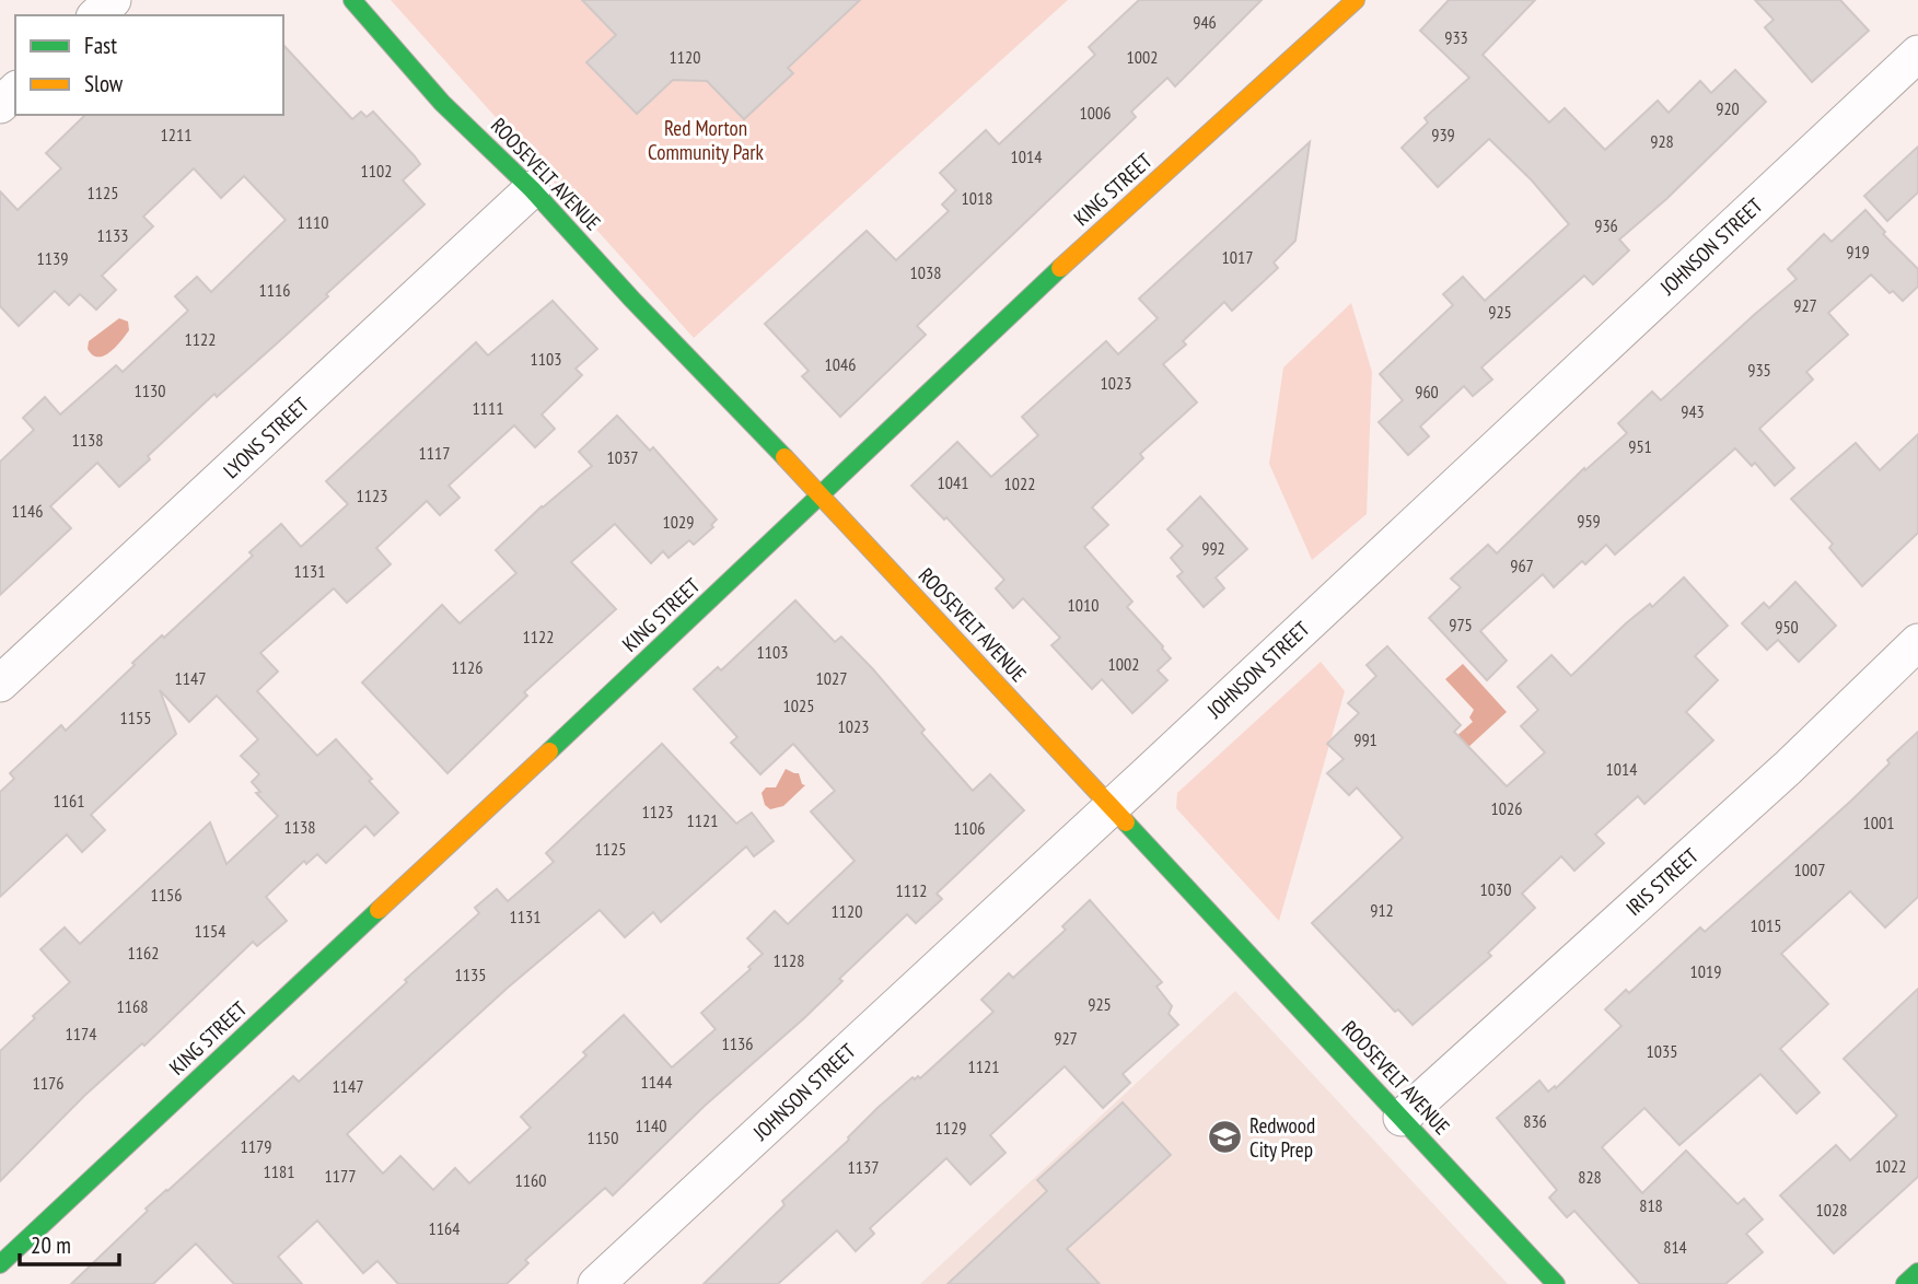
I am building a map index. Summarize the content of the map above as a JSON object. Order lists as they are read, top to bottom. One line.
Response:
{"streets":{"street":["ROOSEVELT AVENUE","KING STREET","JOHNSON STREET","LYONS STREET","IRIS STREET"]},"crossings":[["ROOSEVELT AVENUE","KING STREET"],["ROOSEVELT AVENUE","JOHNSON STREET"],["ROOSEVELT AVENUE","LYONS STREET"],["ROOSEVELT AVENUE","IRIS STREET"]],"parks":["Red Morton Community Park"],"places":{"school or university":["Redwood City Prep"]},"house_numbers":["946","933","1120","1002","920","1006","1211","939","928","1014","1102","1125","1018","1110","936","1133","919","1017","1139","1038","1116","927","925","1122","1103","1046","935","1023","1130","960","1111","943","1138","951","1117","1037","1041","1022","1123","1146","959","1029","992","967","1131","1010","975","950","1122","1103","1002","1126","1147","1027","1025","1155","1023","991","1014","1161","1026","1123","1121","1001","1138","1106","1125","1007","1030","1112","1156","912","1120","1131","1015","1154","1162","1128","1019","1135","925","1168","1174","927","1136","1035","1121","1144","1176","1147","836","1140","1129","1150","1179","1022","1137","1181","1177","828","1160","818","1028","1164","814"],"legend":["Fast","Slow"],"scale_bar":"20 m"}
